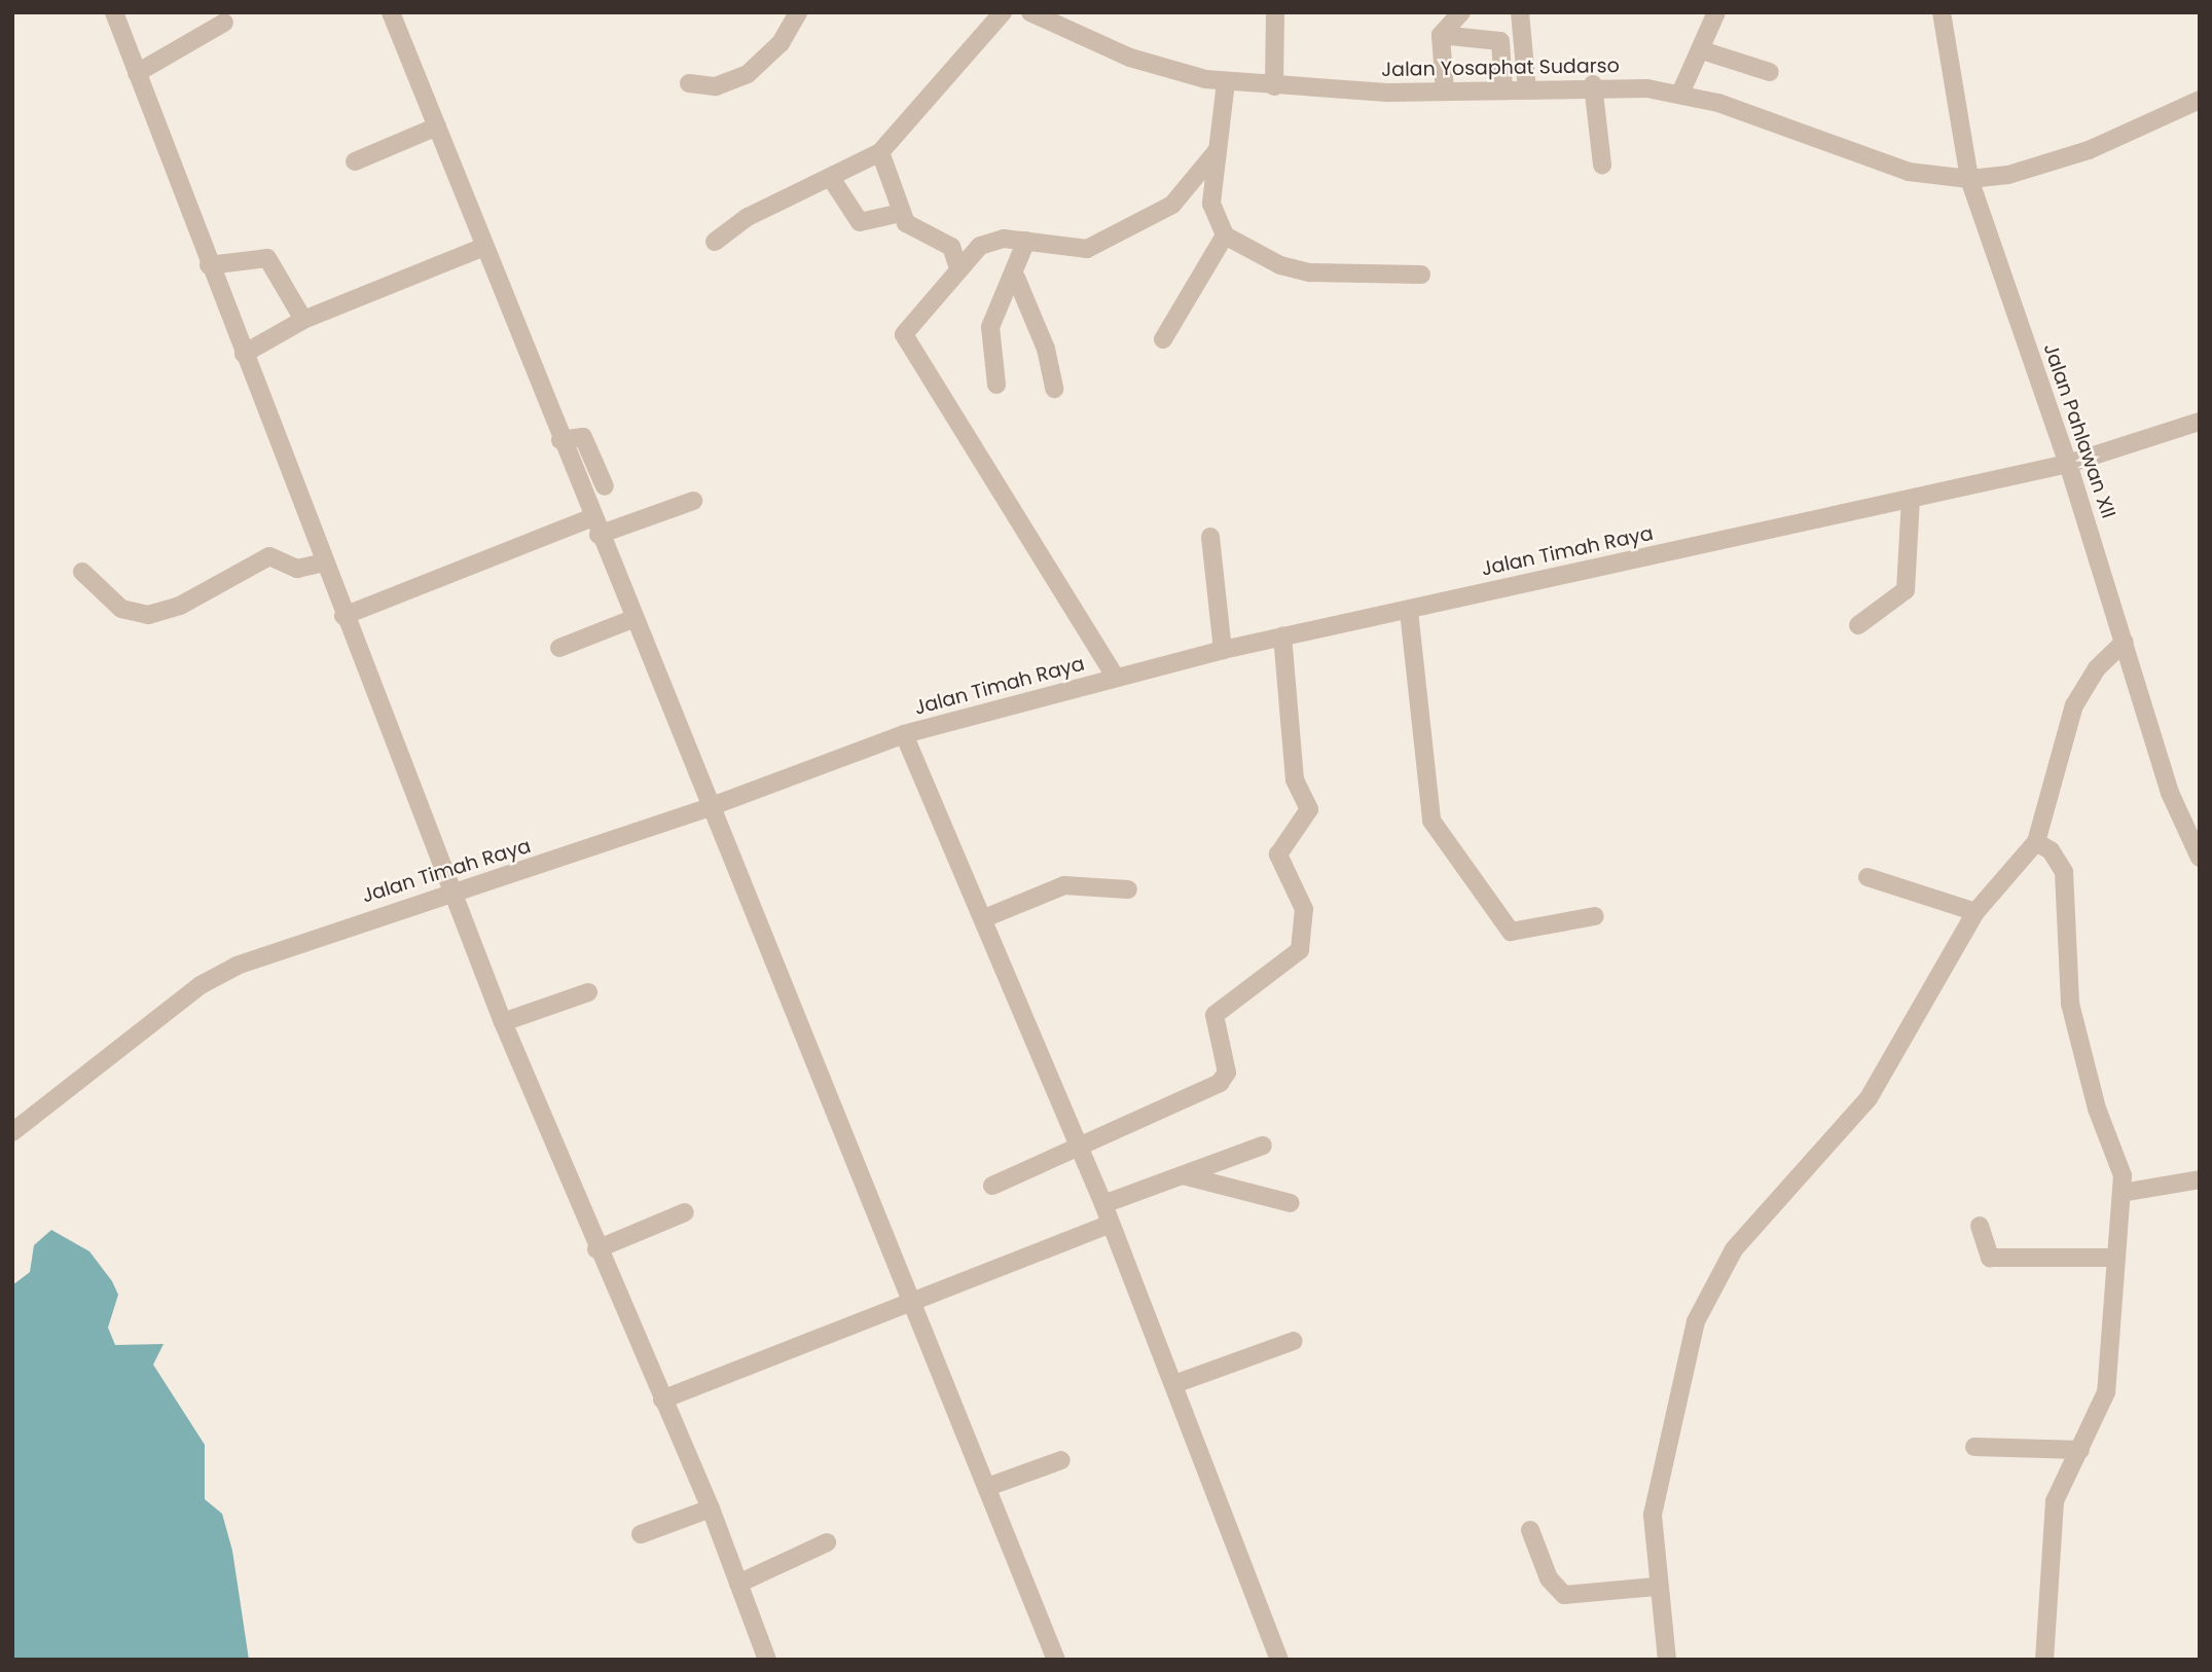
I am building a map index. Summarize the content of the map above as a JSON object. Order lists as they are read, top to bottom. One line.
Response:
{"streets":{"street":["Jalan Yosaphat Sudarso","Jalan Pahlawan XII","Jalan Timah Raya"]},"crossings":[["Jalan Yosaphat Sudarso","Jalan Pahlawan XII"],["Jalan Pahlawan XII","Jalan Timah Raya"]]}
